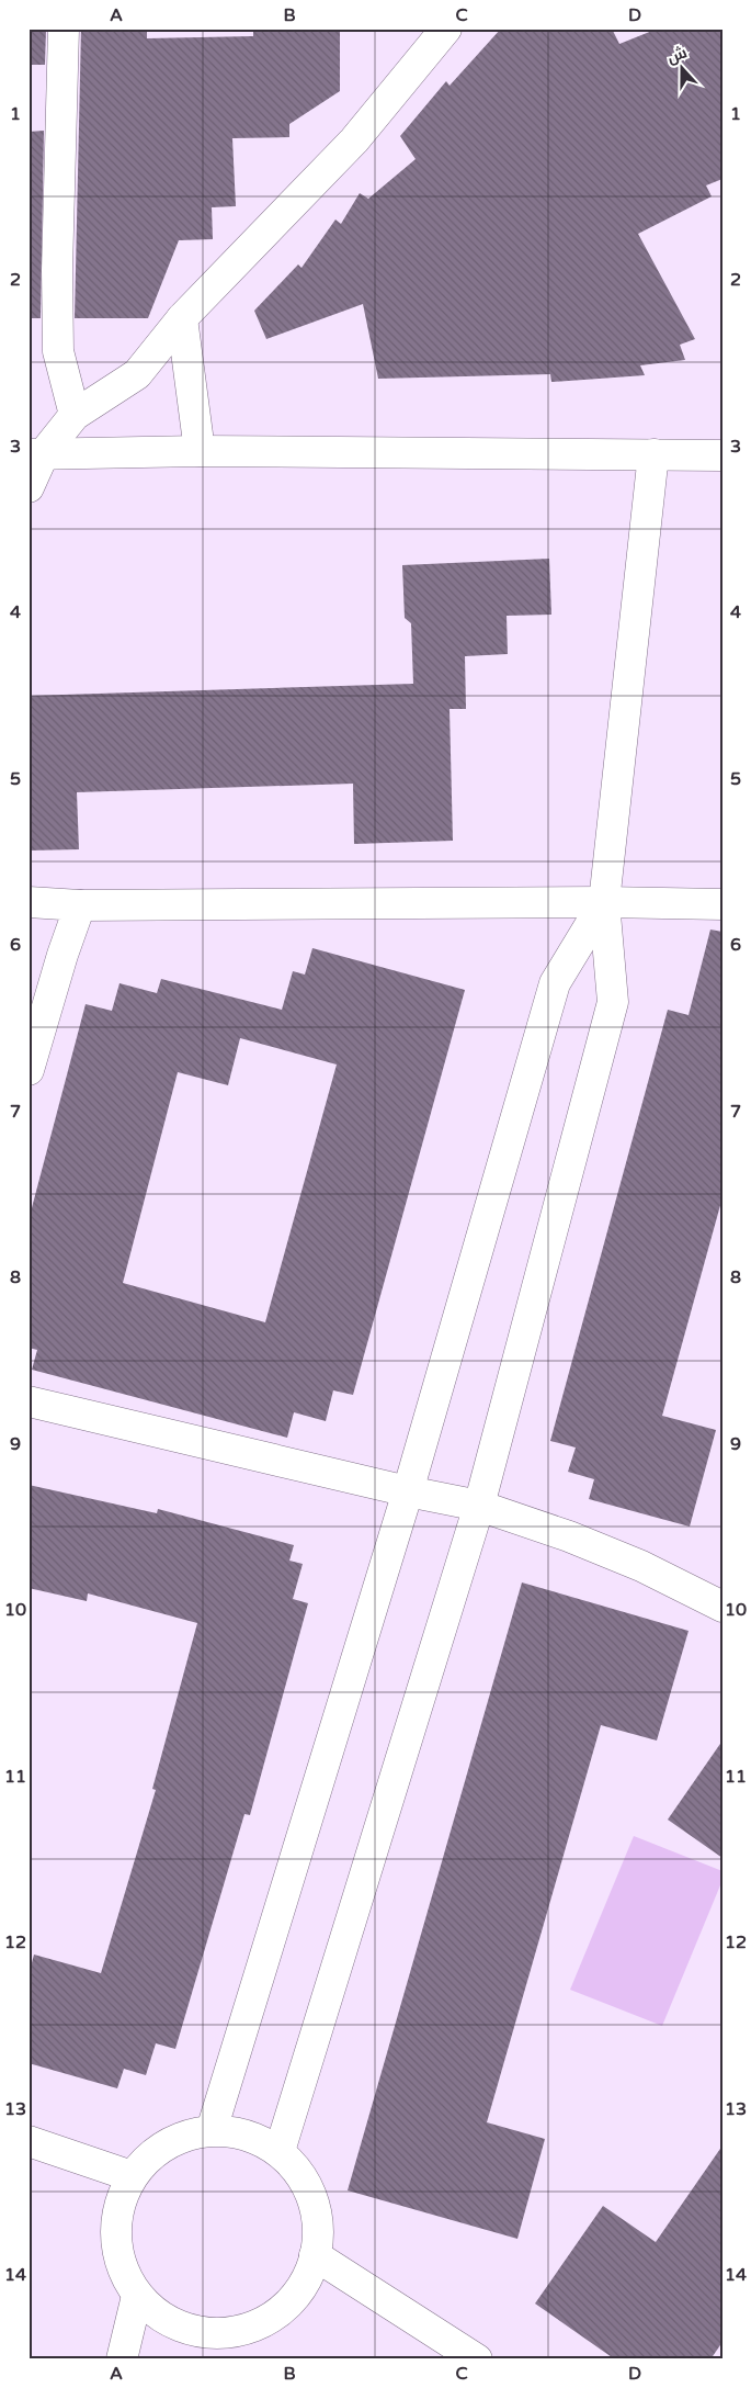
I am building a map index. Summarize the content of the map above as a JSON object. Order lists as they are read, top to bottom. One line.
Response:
{"north":"top","grid":{"columns":["A","B","C","D"],"rows":["1","2","3","4","5","6","7","8","9","10","11","12","13","14"]}}
